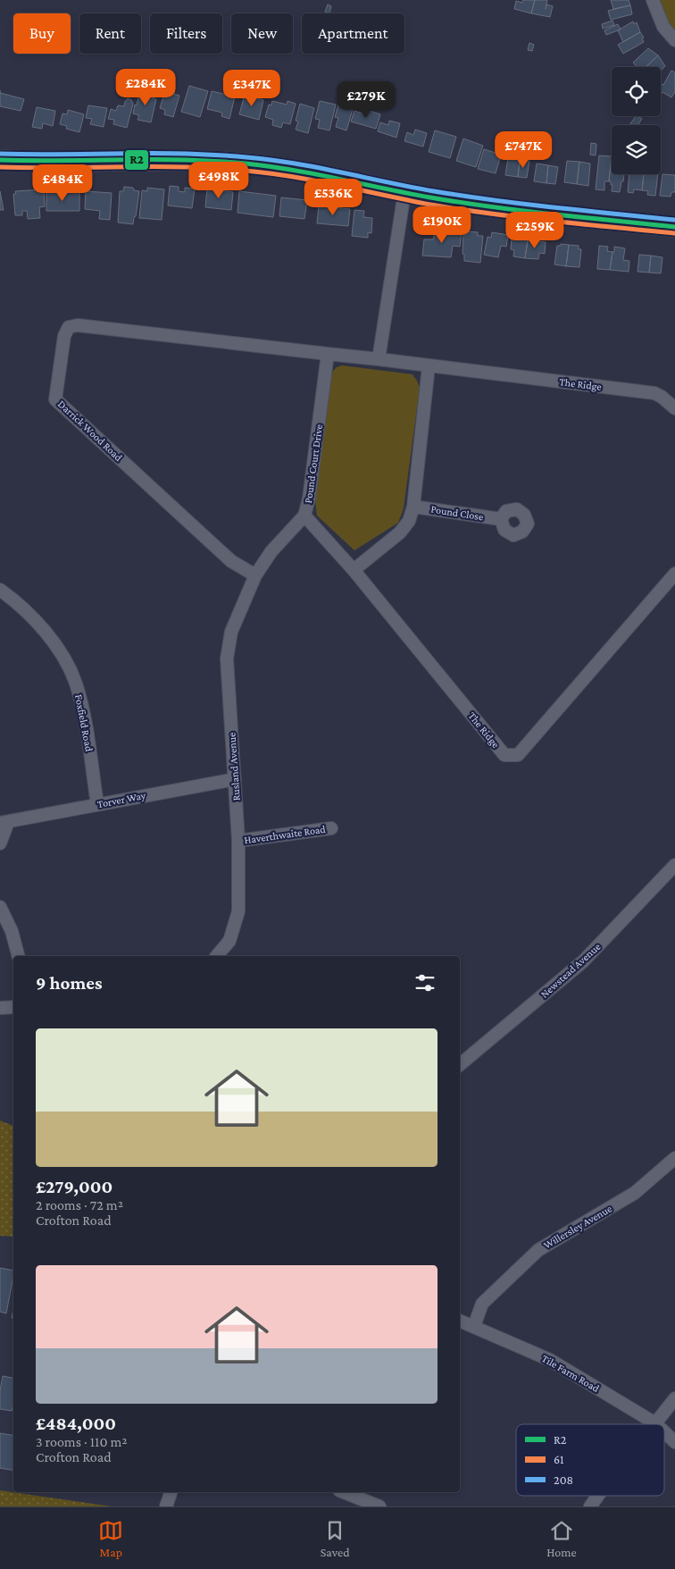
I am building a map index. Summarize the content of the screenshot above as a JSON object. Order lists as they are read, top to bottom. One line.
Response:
{"streets":{"street":["The Ridge","Darrick Wood Road","Pound Court Drive","Pound Close","Foxfield Road","Rusland Avenue","Torver Way","Haverthwaite Road","Newstead Avenue","Willersley Avenue","Tile Farm Road"]},"crossings":[["The Ridge","Pound Court Drive"],["Darrick Wood Road","Pound Court Drive"],["Darrick Wood Road","Rusland Avenue"],["Pound Court Drive","Rusland Avenue"],["Foxfield Road","Torver Way"],["Rusland Avenue","Torver Way"],["Rusland Avenue","Haverthwaite Road"],["Willersley Avenue","Tile Farm Road"]],"lines":["transit line 208","transit line R2","transit line 61"],"legend":["R2","61","208"],"page":{"chip":["Buy","Rent","Filters","New","Apartment"],"price":["£284K","£347K","£279K","£747K","£498K","£484K","£536K","£190K","£259K"],"heading":"9 homes","list":[{"name":"£279,000","note":"2 rooms · 72 m² · Crofton Road"},{"name":"£484,000","note":"3 rooms · 110 m² · Crofton Road"}],"tabs":["Map","Saved","Home"]}}
